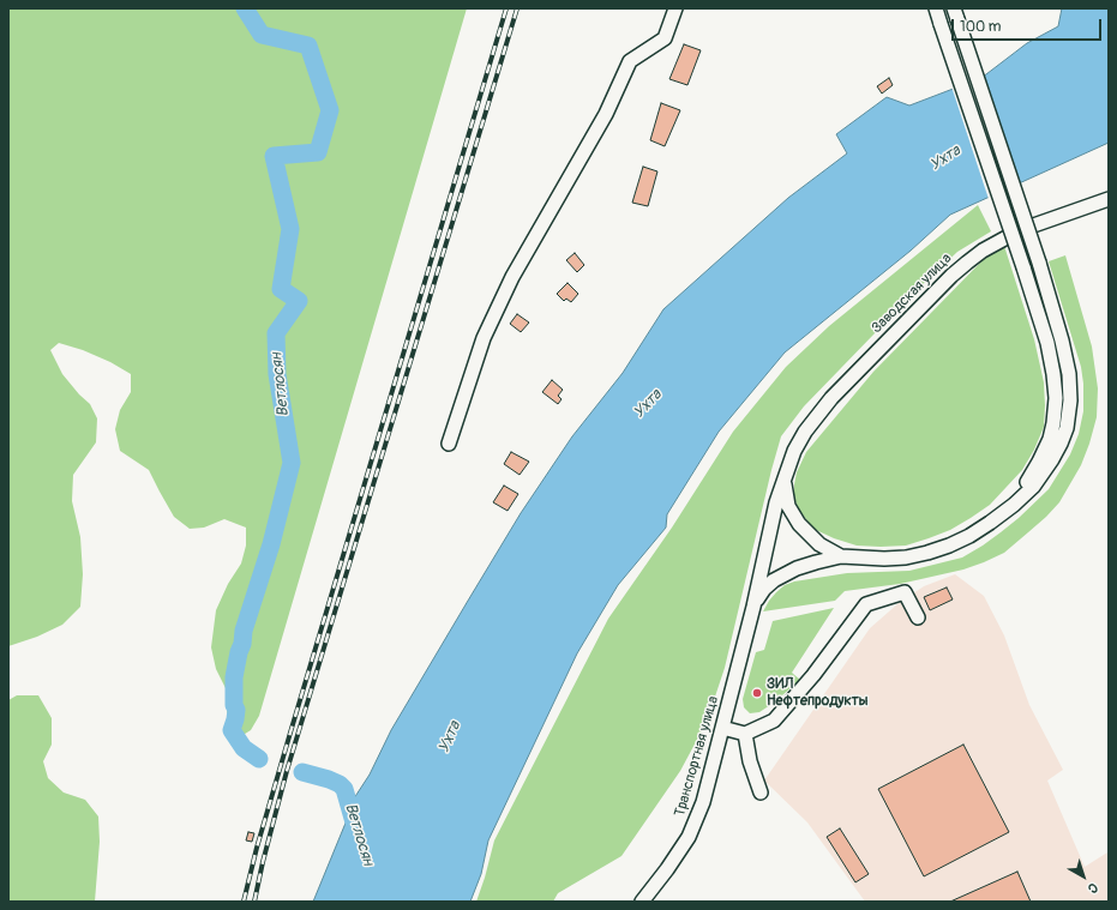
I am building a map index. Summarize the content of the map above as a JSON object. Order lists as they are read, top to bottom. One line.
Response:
{"streets":{"street":["Заводская улица","Транспортная улица"]},"crossings":[["Заводская улица","Транспортная улица"]],"water":["Ухта","Ветлосян"],"places":["ЗИЛ Нефтепродукты"],"scale_bar":"100 m","north":"bottom right"}
